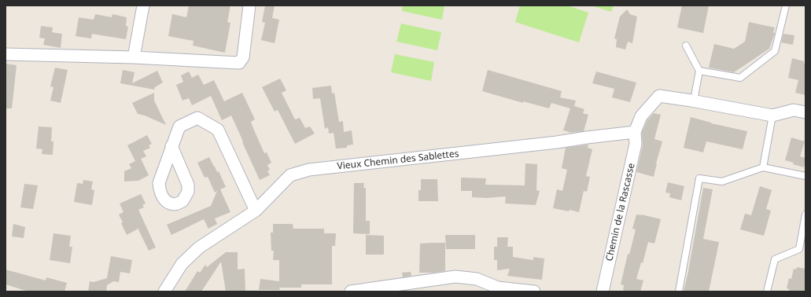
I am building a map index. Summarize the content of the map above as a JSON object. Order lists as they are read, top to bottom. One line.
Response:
{"streets":{"street":["Vieux Chemin des Sablettes","Chemin de la Rascasse"]},"crossings":[["Vieux Chemin des Sablettes","Chemin de la Rascasse"]]}
